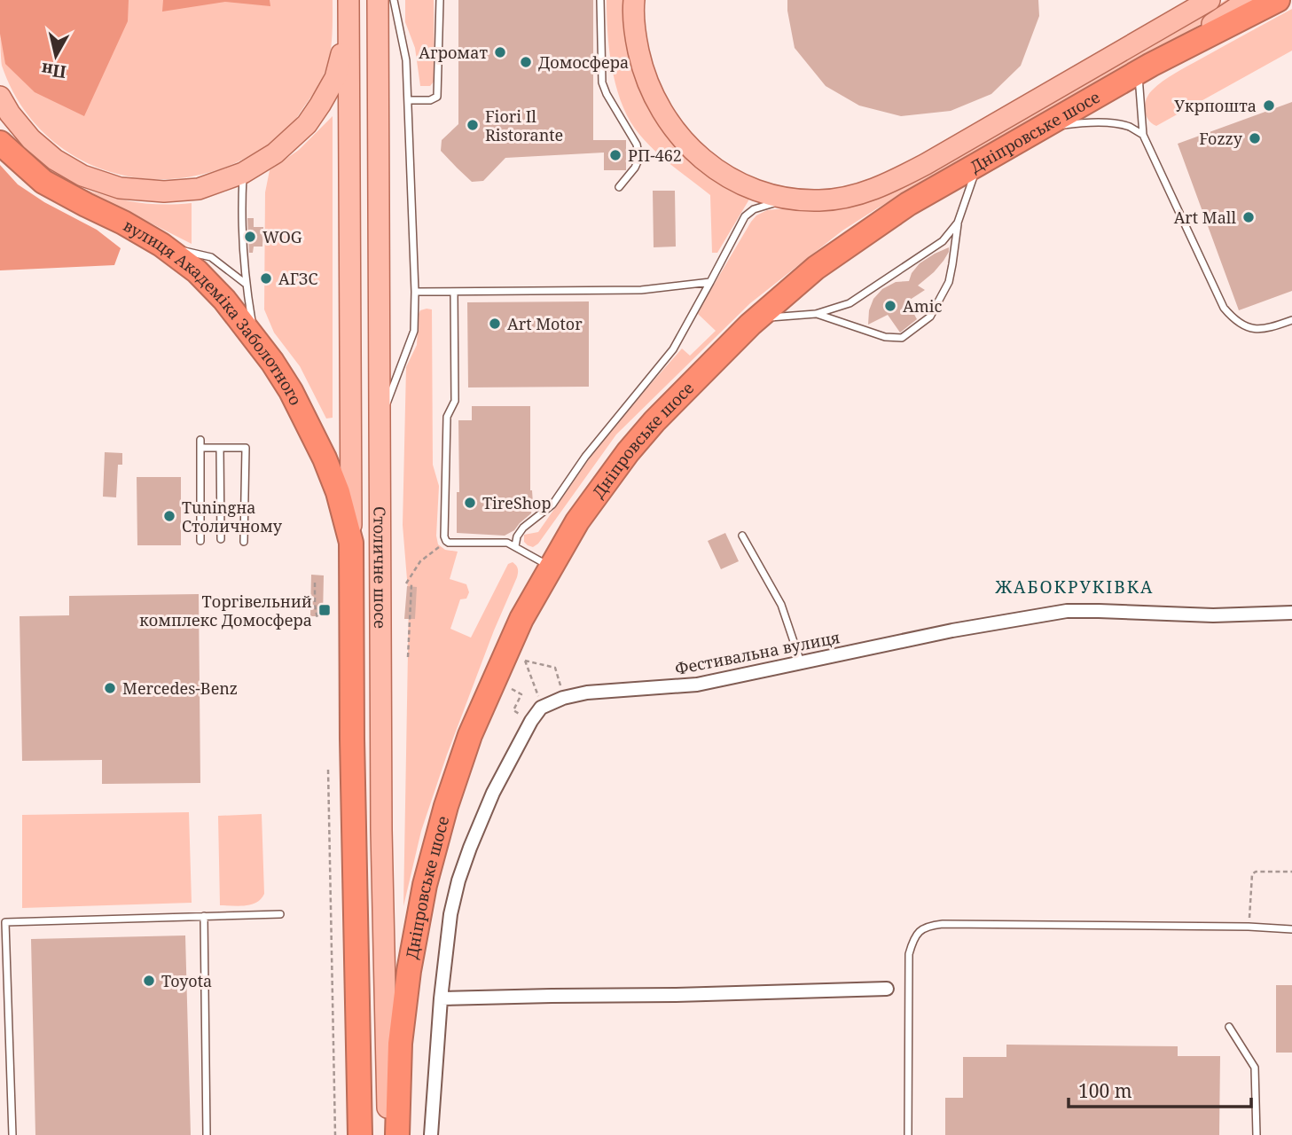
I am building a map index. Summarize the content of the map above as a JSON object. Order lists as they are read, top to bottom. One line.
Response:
{"streets":{"highway":["Дніпровське шосе","вулиця Академіка Заболотного","Столичне шосе"],"street":["Фестивальна вулиця"]},"crossings":[["вулиця Академіка Заболотного","Столичне шосе"]],"districts":["ЖАБОКРУКІВКА"],"places":{"other":["Агромат","Домосфера","Укрпошта","Fiori Il Ristorante","Fozzy","РП-462","Art Mall","WOG","АГЗС","Amic","Art Motor","TireShop","Tuningна Столичному","Mercedes-Benz","Toyota"],"transit":["Торгівельний комплекс Домосфера"]},"scale_bar":"100 m","north":"bottom"}
